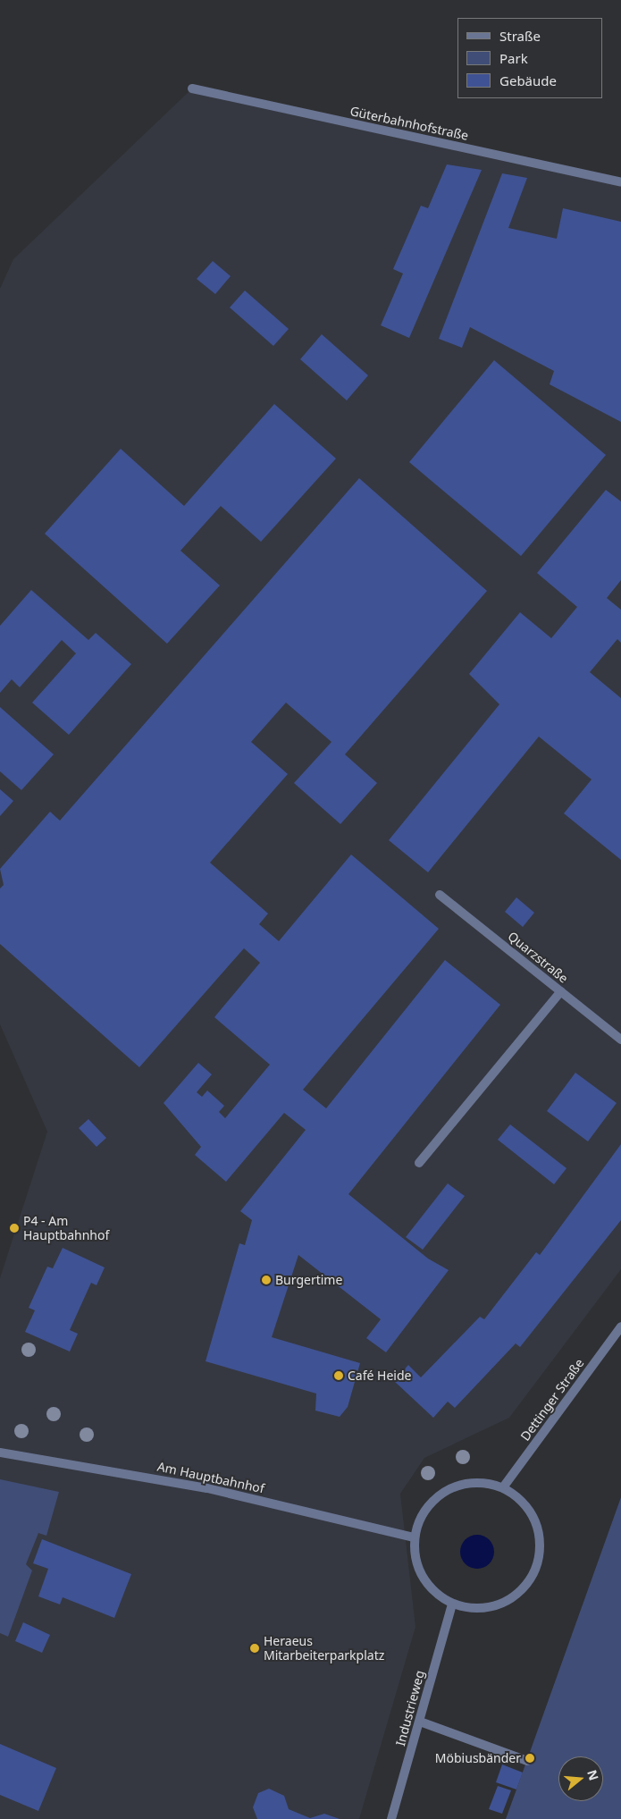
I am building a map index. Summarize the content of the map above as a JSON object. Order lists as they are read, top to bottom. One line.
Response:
{"streets":{"street":["Güterbahnhofstraße","Quarzstraße","Dettinger Straße","Am Hauptbahnhof","Industrieweg"]},"crossings":[["Dettinger Straße","Am Hauptbahnhof"],["Dettinger Straße","Industrieweg"],["Am Hauptbahnhof","Industrieweg"]],"places":["P4 - Am Hauptbahnhof","Burgertime","Café Heide","Heraeus Mitarbeiterparkplatz","Möbiusbänder"],"legend":["Straße","Park","Gebäude"],"north":"right"}
